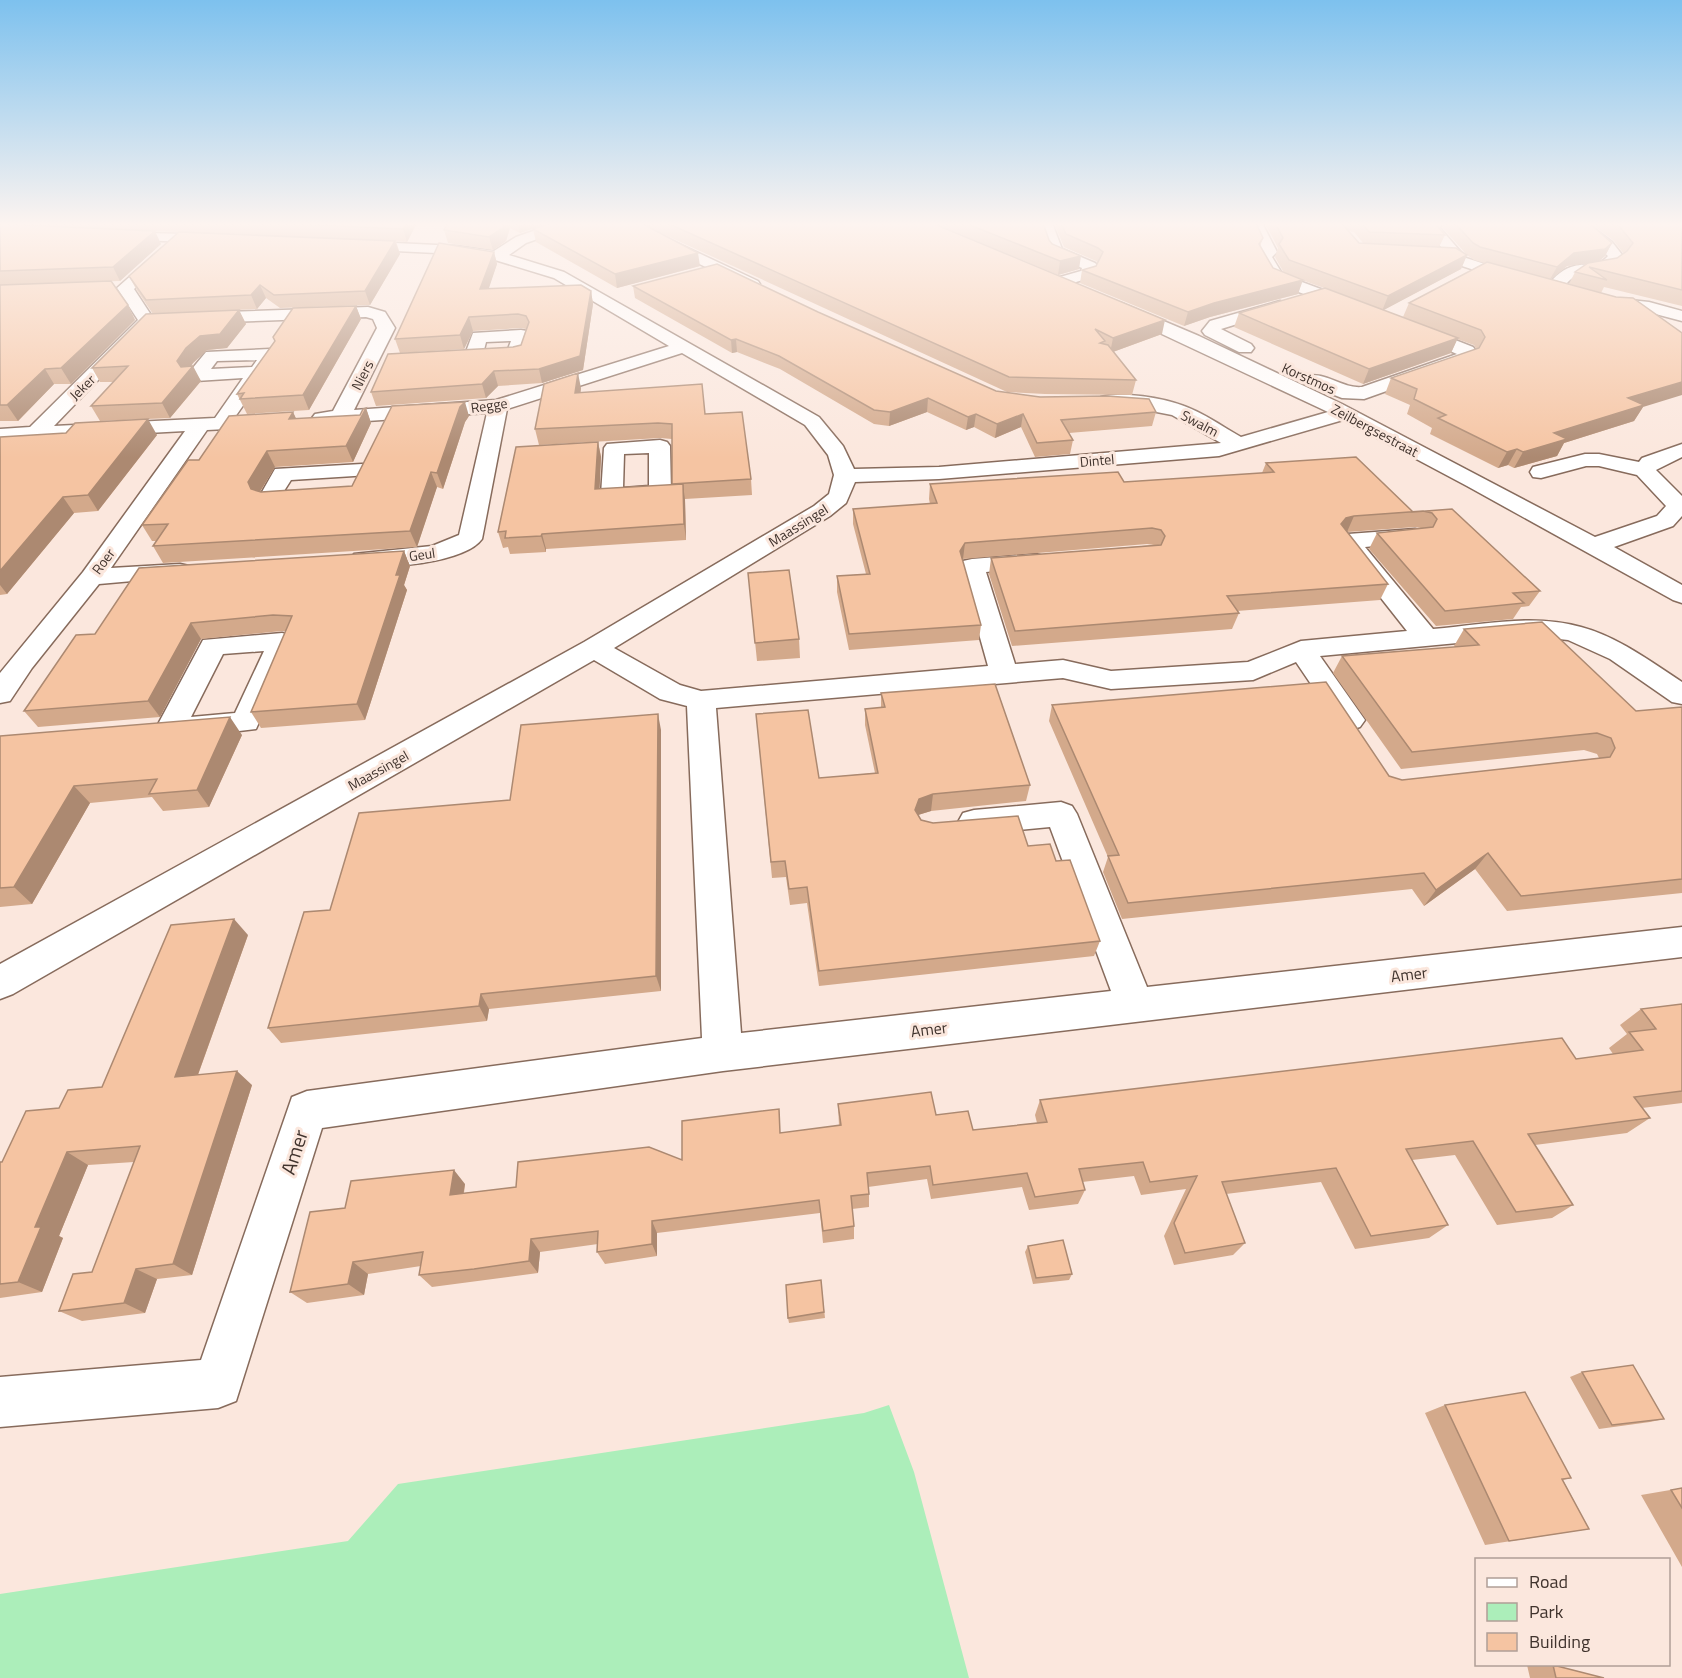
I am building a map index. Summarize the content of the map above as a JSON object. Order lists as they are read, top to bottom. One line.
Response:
{"streets":{"street":["Niers","Korstmos","Jeker","Regge","Swalm","Zeilbergsestraat","Dintel","Maassingel","Geul","Roer","Amer"]},"crossings":[["Niers","Jeker"],["Niers","Regge"],["Jeker","Regge"],["Regge","Geul"],["Regge","Roer"],["Swalm","Dintel"],["Zeilbergsestraat","Dintel"],["Dintel","Maassingel"]],"legend":["Road","Park","Building"]}
